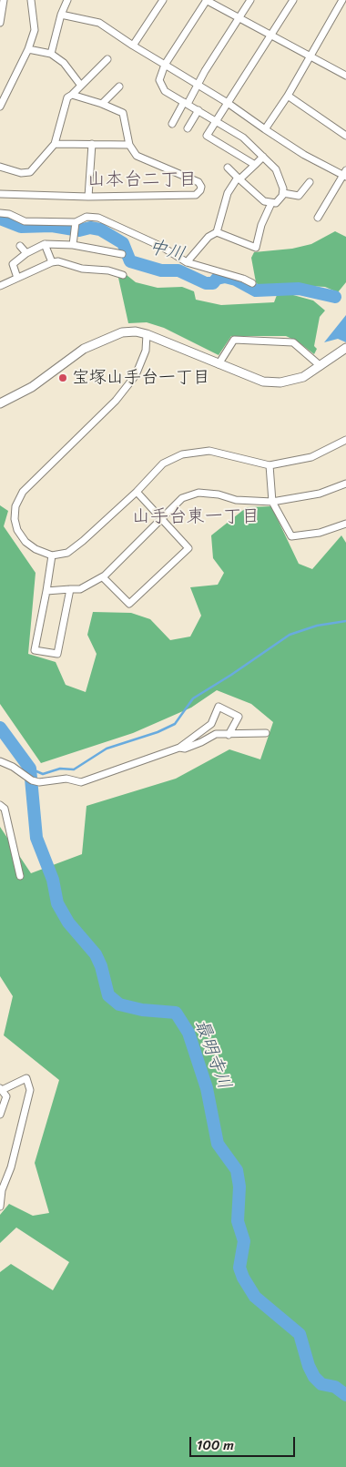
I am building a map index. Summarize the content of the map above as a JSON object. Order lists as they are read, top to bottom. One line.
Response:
{"districts":["山本台二丁目","山手台東一丁目"],"water":["中川","最明寺川"],"places":["宝塚山手台一丁目"],"scale_bar":"100 m"}
